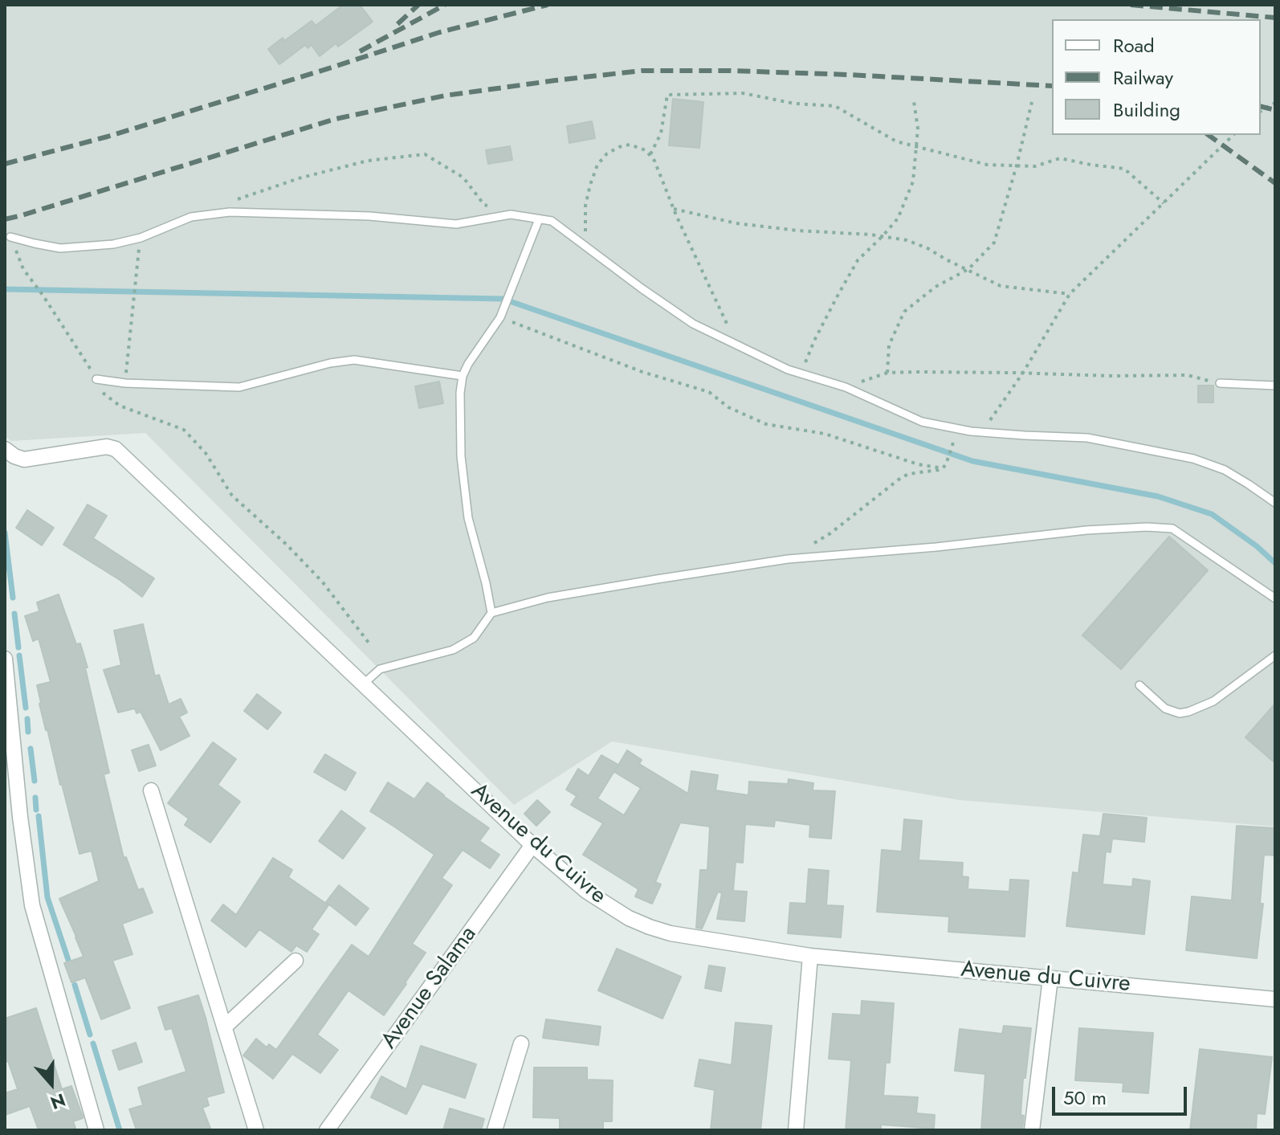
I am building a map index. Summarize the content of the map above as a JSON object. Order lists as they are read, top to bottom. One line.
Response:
{"streets":{"street":["Avenue du Cuivre","Avenue Salama"]},"crossings":[["Avenue du Cuivre","Avenue Salama"]],"legend":["Road","Railway","Building"],"scale_bar":"50 m","north":"bottom"}
